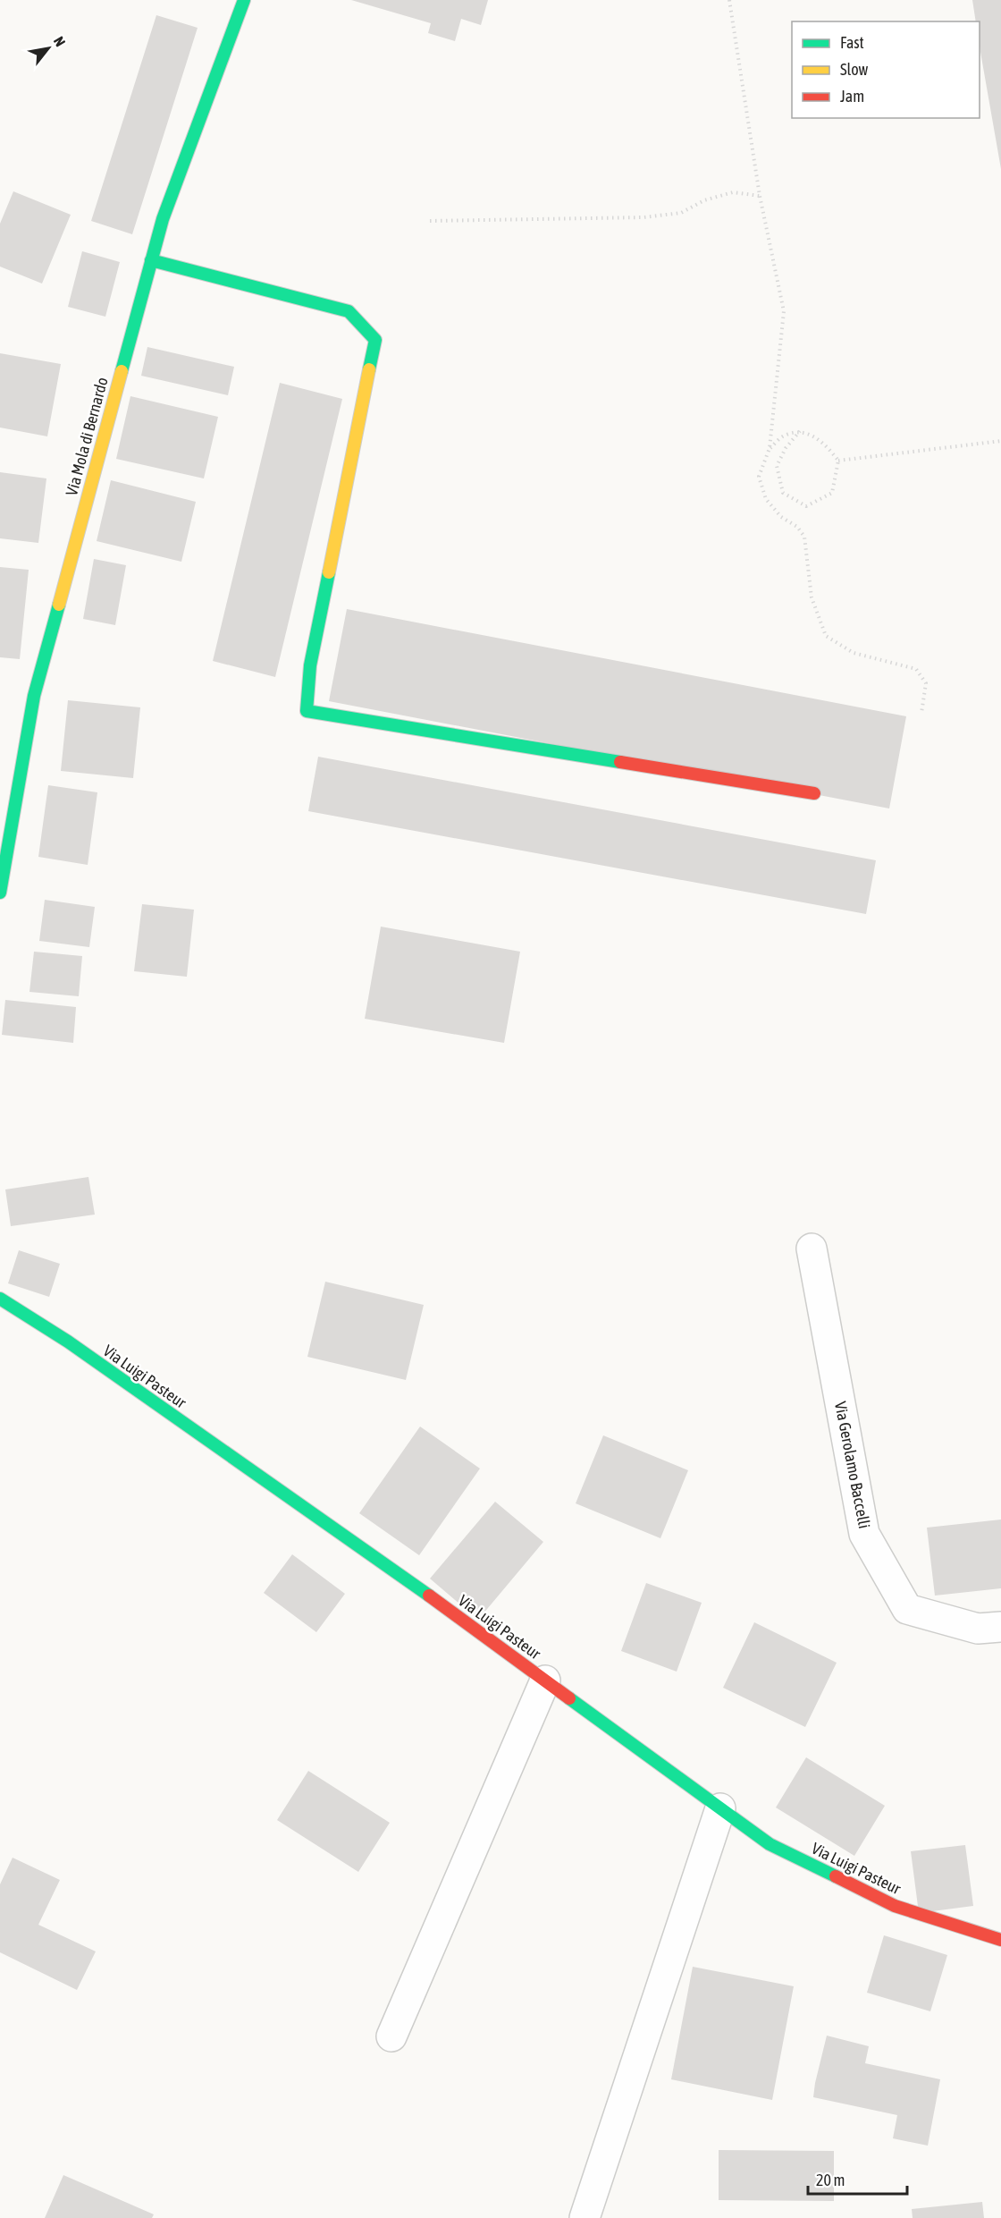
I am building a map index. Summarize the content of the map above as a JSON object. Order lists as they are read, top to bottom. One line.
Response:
{"streets":{"street":["Via Mola di Bernardo","Via Luigi Pasteur","Via Gerolamo Baccelli"]},"legend":["Fast","Slow","Jam"],"scale_bar":"20 m","north":"top right"}
